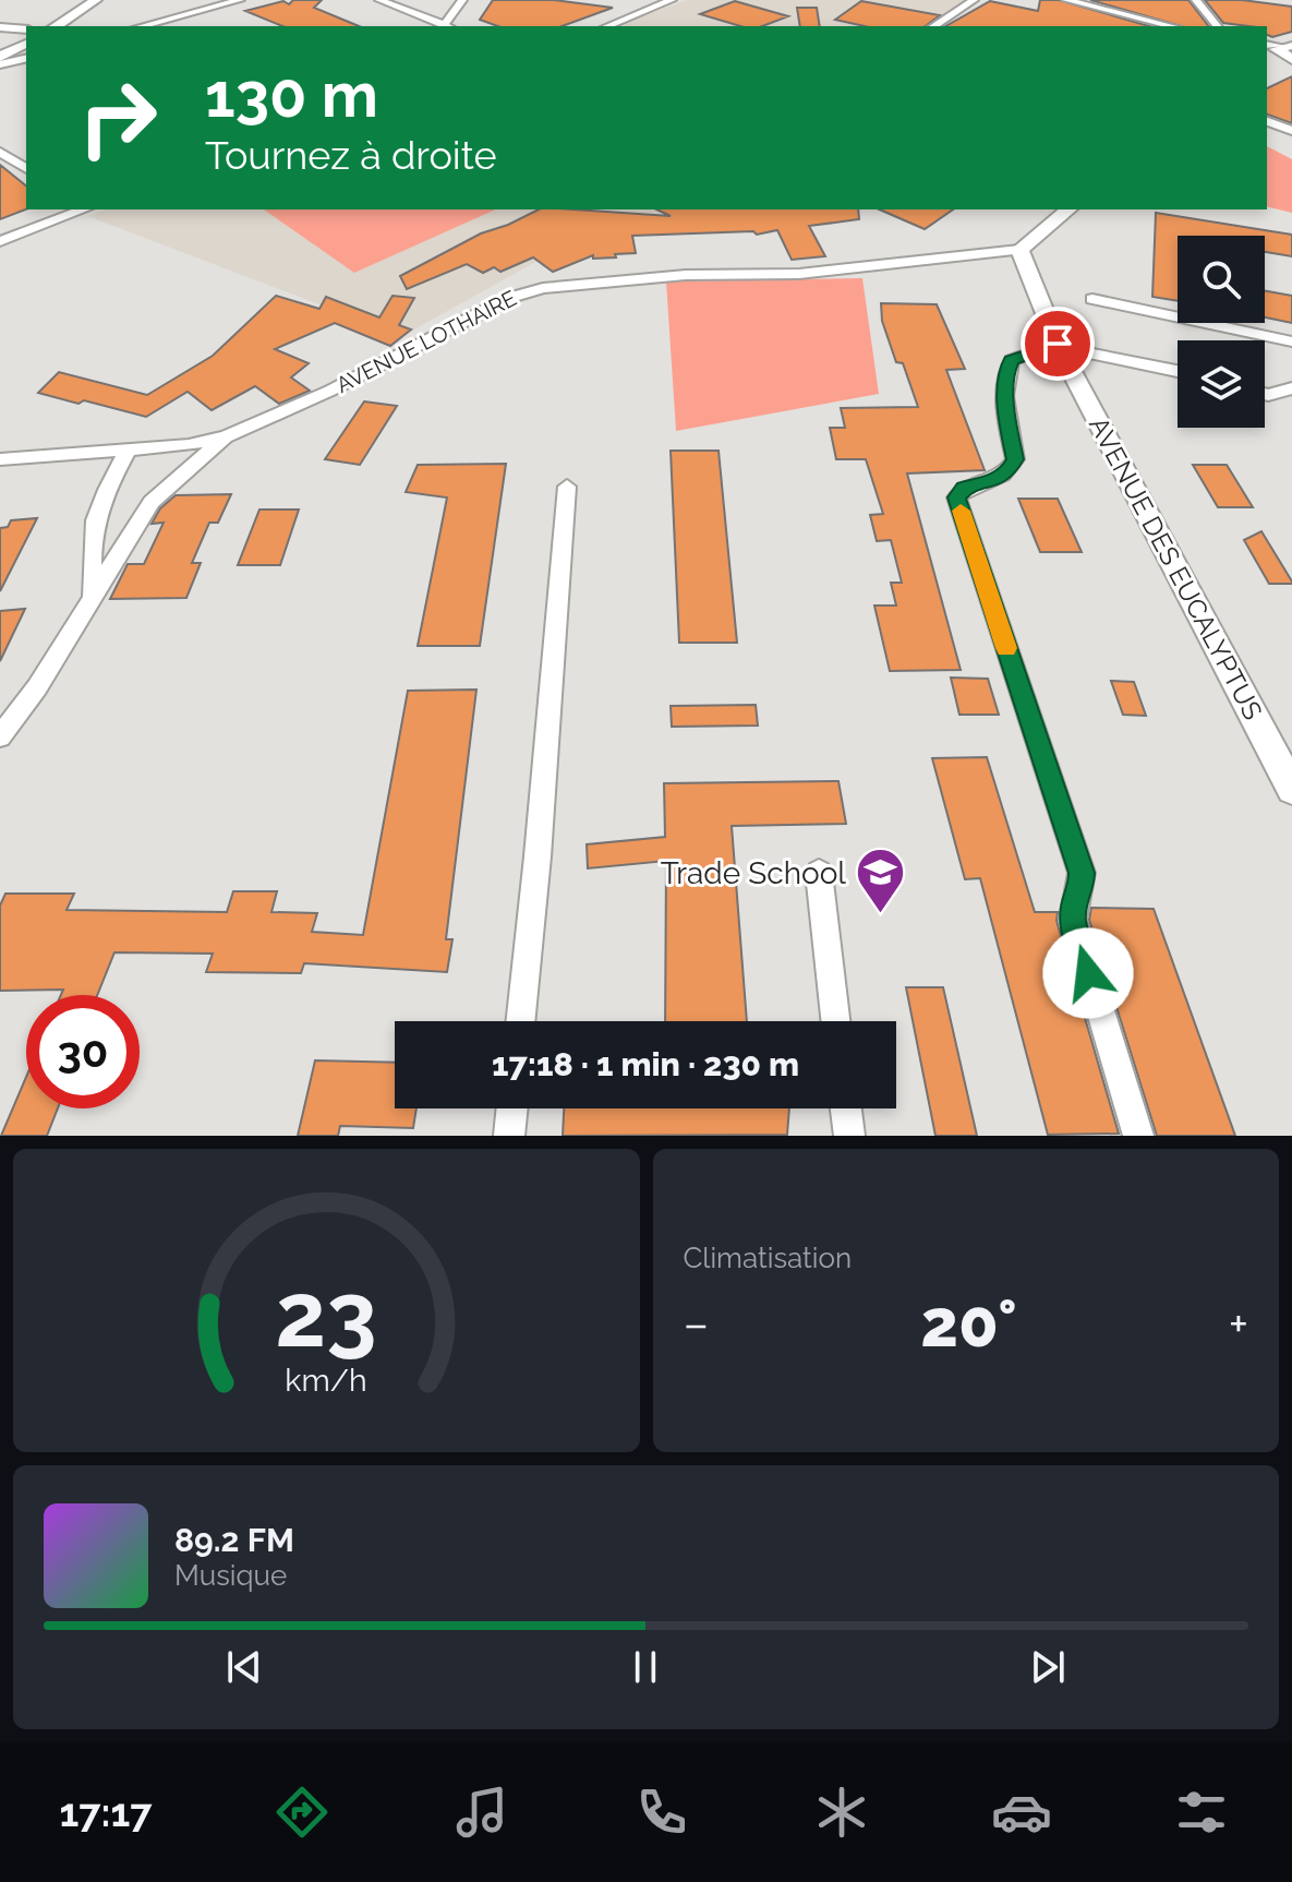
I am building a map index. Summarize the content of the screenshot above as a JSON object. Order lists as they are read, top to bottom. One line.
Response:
{"streets":{"street":["AVENUE LOTHAIRE","AVENUE DES EUCALYPTUS"]},"crossings":[["AVENUE LOTHAIRE","AVENUE DES EUCALYPTUS"]],"places":{"school or university":["Trade School"]},"page":{"turn":["130 m","Tournez à droite"],"limit":"30","trip":"17:18 · 1 min · 230 m","tile":"Climatisation","heat":["−","20°","+"],"song":["89.2 FM","Musique"],"tabs":"17:17","gauge":["23","km/h"]}}
